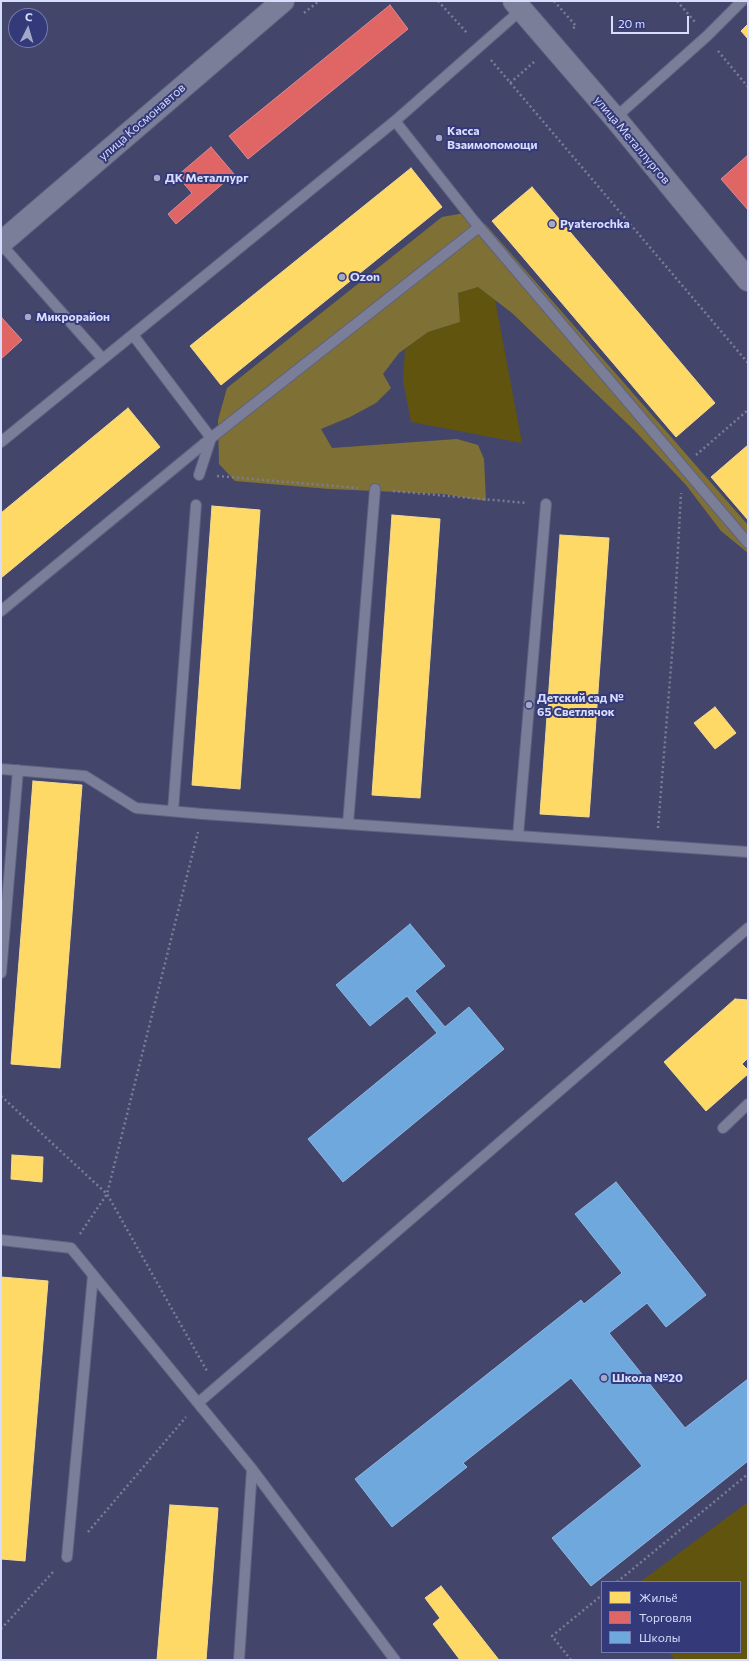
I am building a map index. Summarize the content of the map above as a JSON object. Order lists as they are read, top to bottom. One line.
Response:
{"streets":{"main road":["улица Космонавтов","улица Металлургов"]},"places":["Касса Взаимопомощи","ДК Металлург","Pyaterochka","Ozon","Микрорайон","Детский сад № 65 Светлячок","Школа №20"],"legend":["Жильё","Торговля","Школы"],"scale_bar":"20 m","north":"top"}
